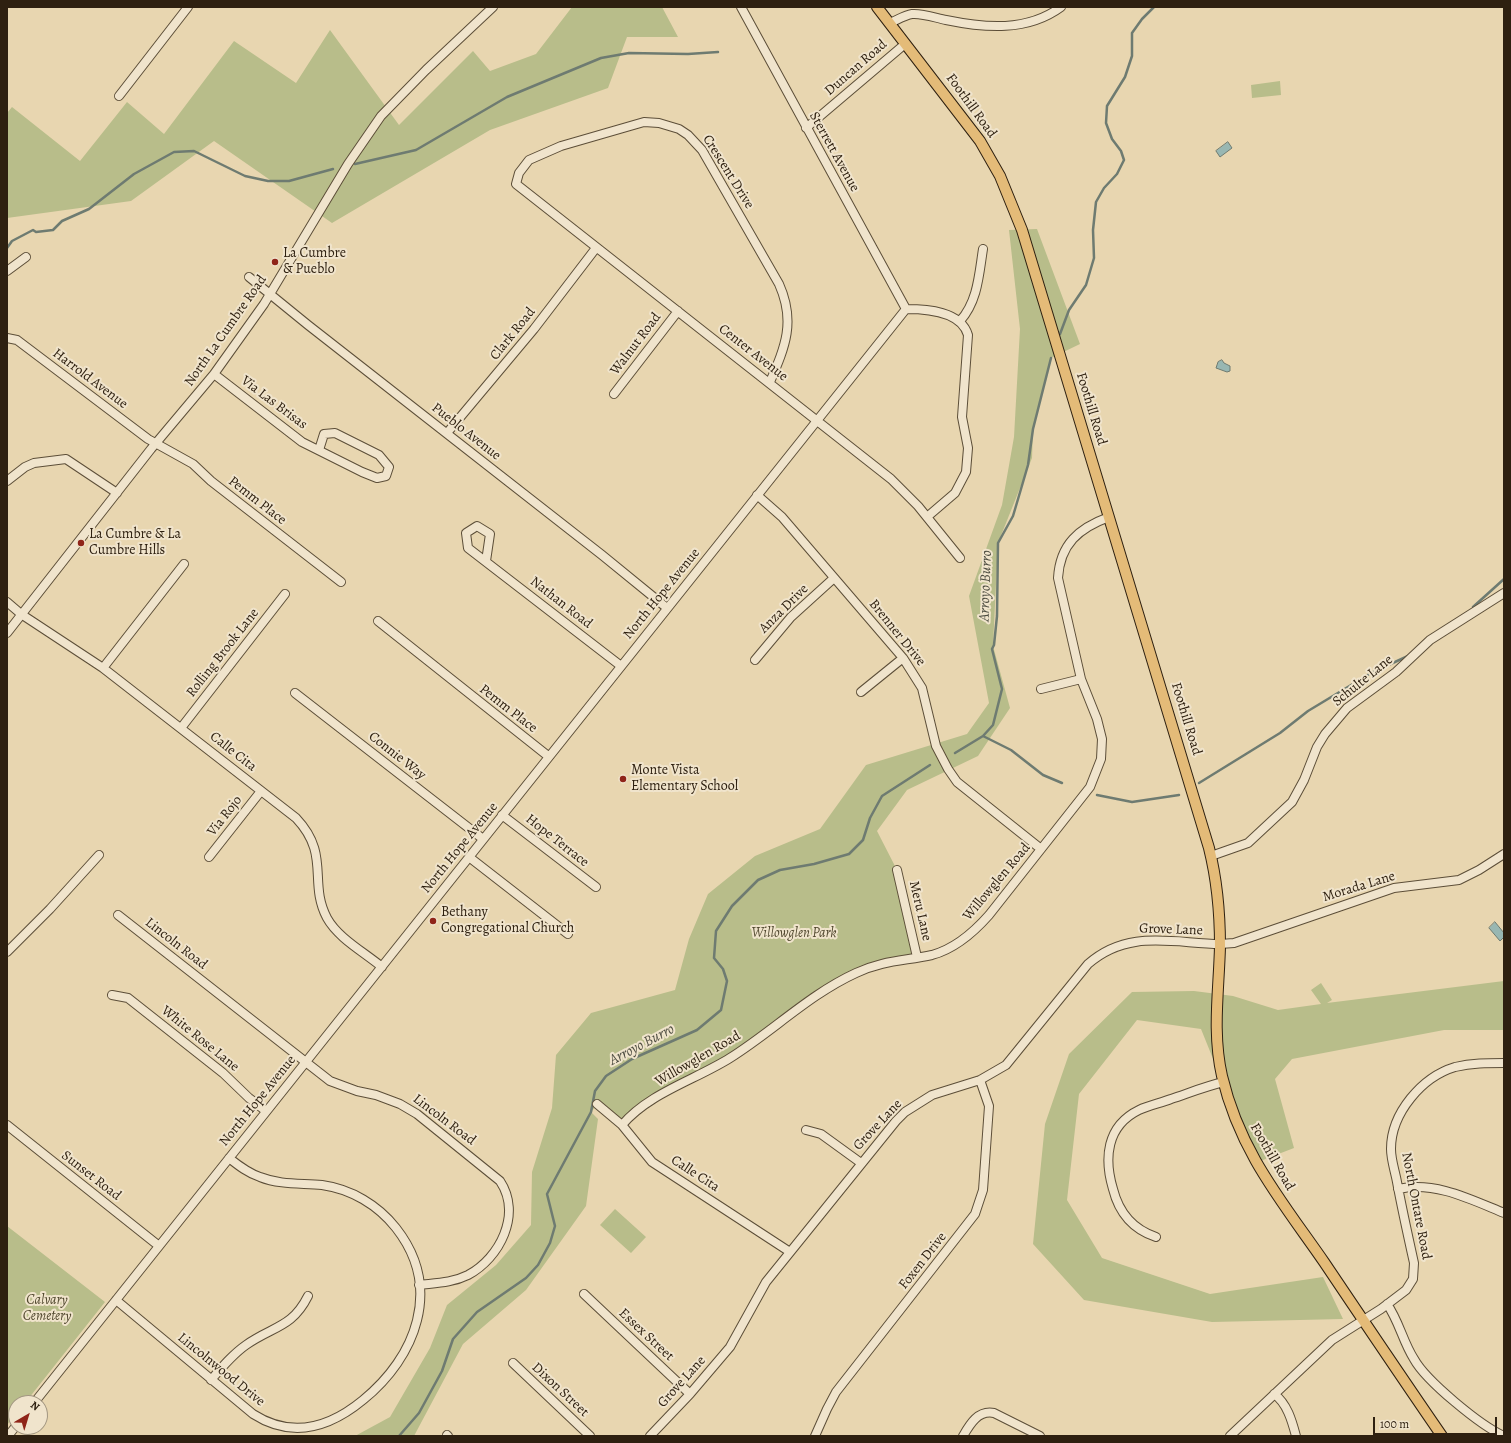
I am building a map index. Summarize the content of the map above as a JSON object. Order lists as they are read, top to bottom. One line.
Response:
{"streets":{"main road":["Foothill Road"],"street":["Duncan Road","Sterrett Avenue","Crescent Drive","North La Cumbre Road","Clark Road","Walnut Road","Center Avenue","Harrold Avenue","Via Las Brisas","Pueblo Avenue","Pemm Place","North Hope Avenue","Nathan Road","Anza Drive","Brenner Drive","Rolling Brook Lane","Schulte Lane","Calle Cita","Connie Way","Via Rojo","Hope Terrace","Willowglen Road","Morada Lane","Meru Lane","Grove Lane","Lincoln Road","White Rose Lane","Sunset Road","North Ontare Road","Foxen Drive","Essex Street","Lincolnwood Drive","Dixon Street"]},"crossings":[["Duncan Road","Foothill Road"],["Duncan Road","Sterrett Avenue"],["Foothill Road","Schulte Lane"],["Foothill Road","Willowglen Road"],["Foothill Road","Morada Lane"],["Foothill Road","Grove Lane"],["Foothill Road","North Ontare Road"],["Sterrett Avenue","North Hope Avenue"],["Crescent Drive","Center Avenue"],["North La Cumbre Road","Harrold Avenue"],["North La Cumbre Road","Via Las Brisas"],["North La Cumbre Road","Pueblo Avenue"],["North La Cumbre Road","Pemm Place"],["North La Cumbre Road","Calle Cita"],["Clark Road","Center Avenue"],["Clark Road","Pueblo Avenue"],["Walnut Road","Center Avenue"],["Center Avenue","North Hope Avenue"],["Harrold Avenue","Pemm Place"],["Pueblo Avenue","North Hope Avenue"],["Pemm Place","North Hope Avenue"],["North Hope Avenue","Nathan Road"],["North Hope Avenue","Brenner Drive"],["North Hope Avenue","Calle Cita"],["North Hope Avenue","Connie Way"],["North Hope Avenue","Hope Terrace"],["North Hope Avenue","Lincoln Road"],["North Hope Avenue","White Rose Lane"],["North Hope Avenue","Sunset Road"],["North Hope Avenue","Lincolnwood Drive"],["Anza Drive","Brenner Drive"],["Brenner Drive","Willowglen Road"],["Rolling Brook Lane","Calle Cita"],["Calle Cita","Via Rojo"],["Calle Cita","Willowglen Road"],["Calle Cita","Grove Lane"],["Willowglen Road","Meru Lane"],["Morada Lane","Grove Lane"],["Grove Lane","Foxen Drive"],["Grove Lane","Essex Street"],["Lincoln Road","Lincolnwood Drive"]],"water":["Arroyo Burro"],"parks":["Willowglen Park","Calvary Cemetery"],"places":["La Cumbre & Pueblo","La Cumbre & La Cumbre Hills","Monte Vista Elementary School","Bethany Congregational Church"],"scale_bar":"100 m","north":"top right"}
